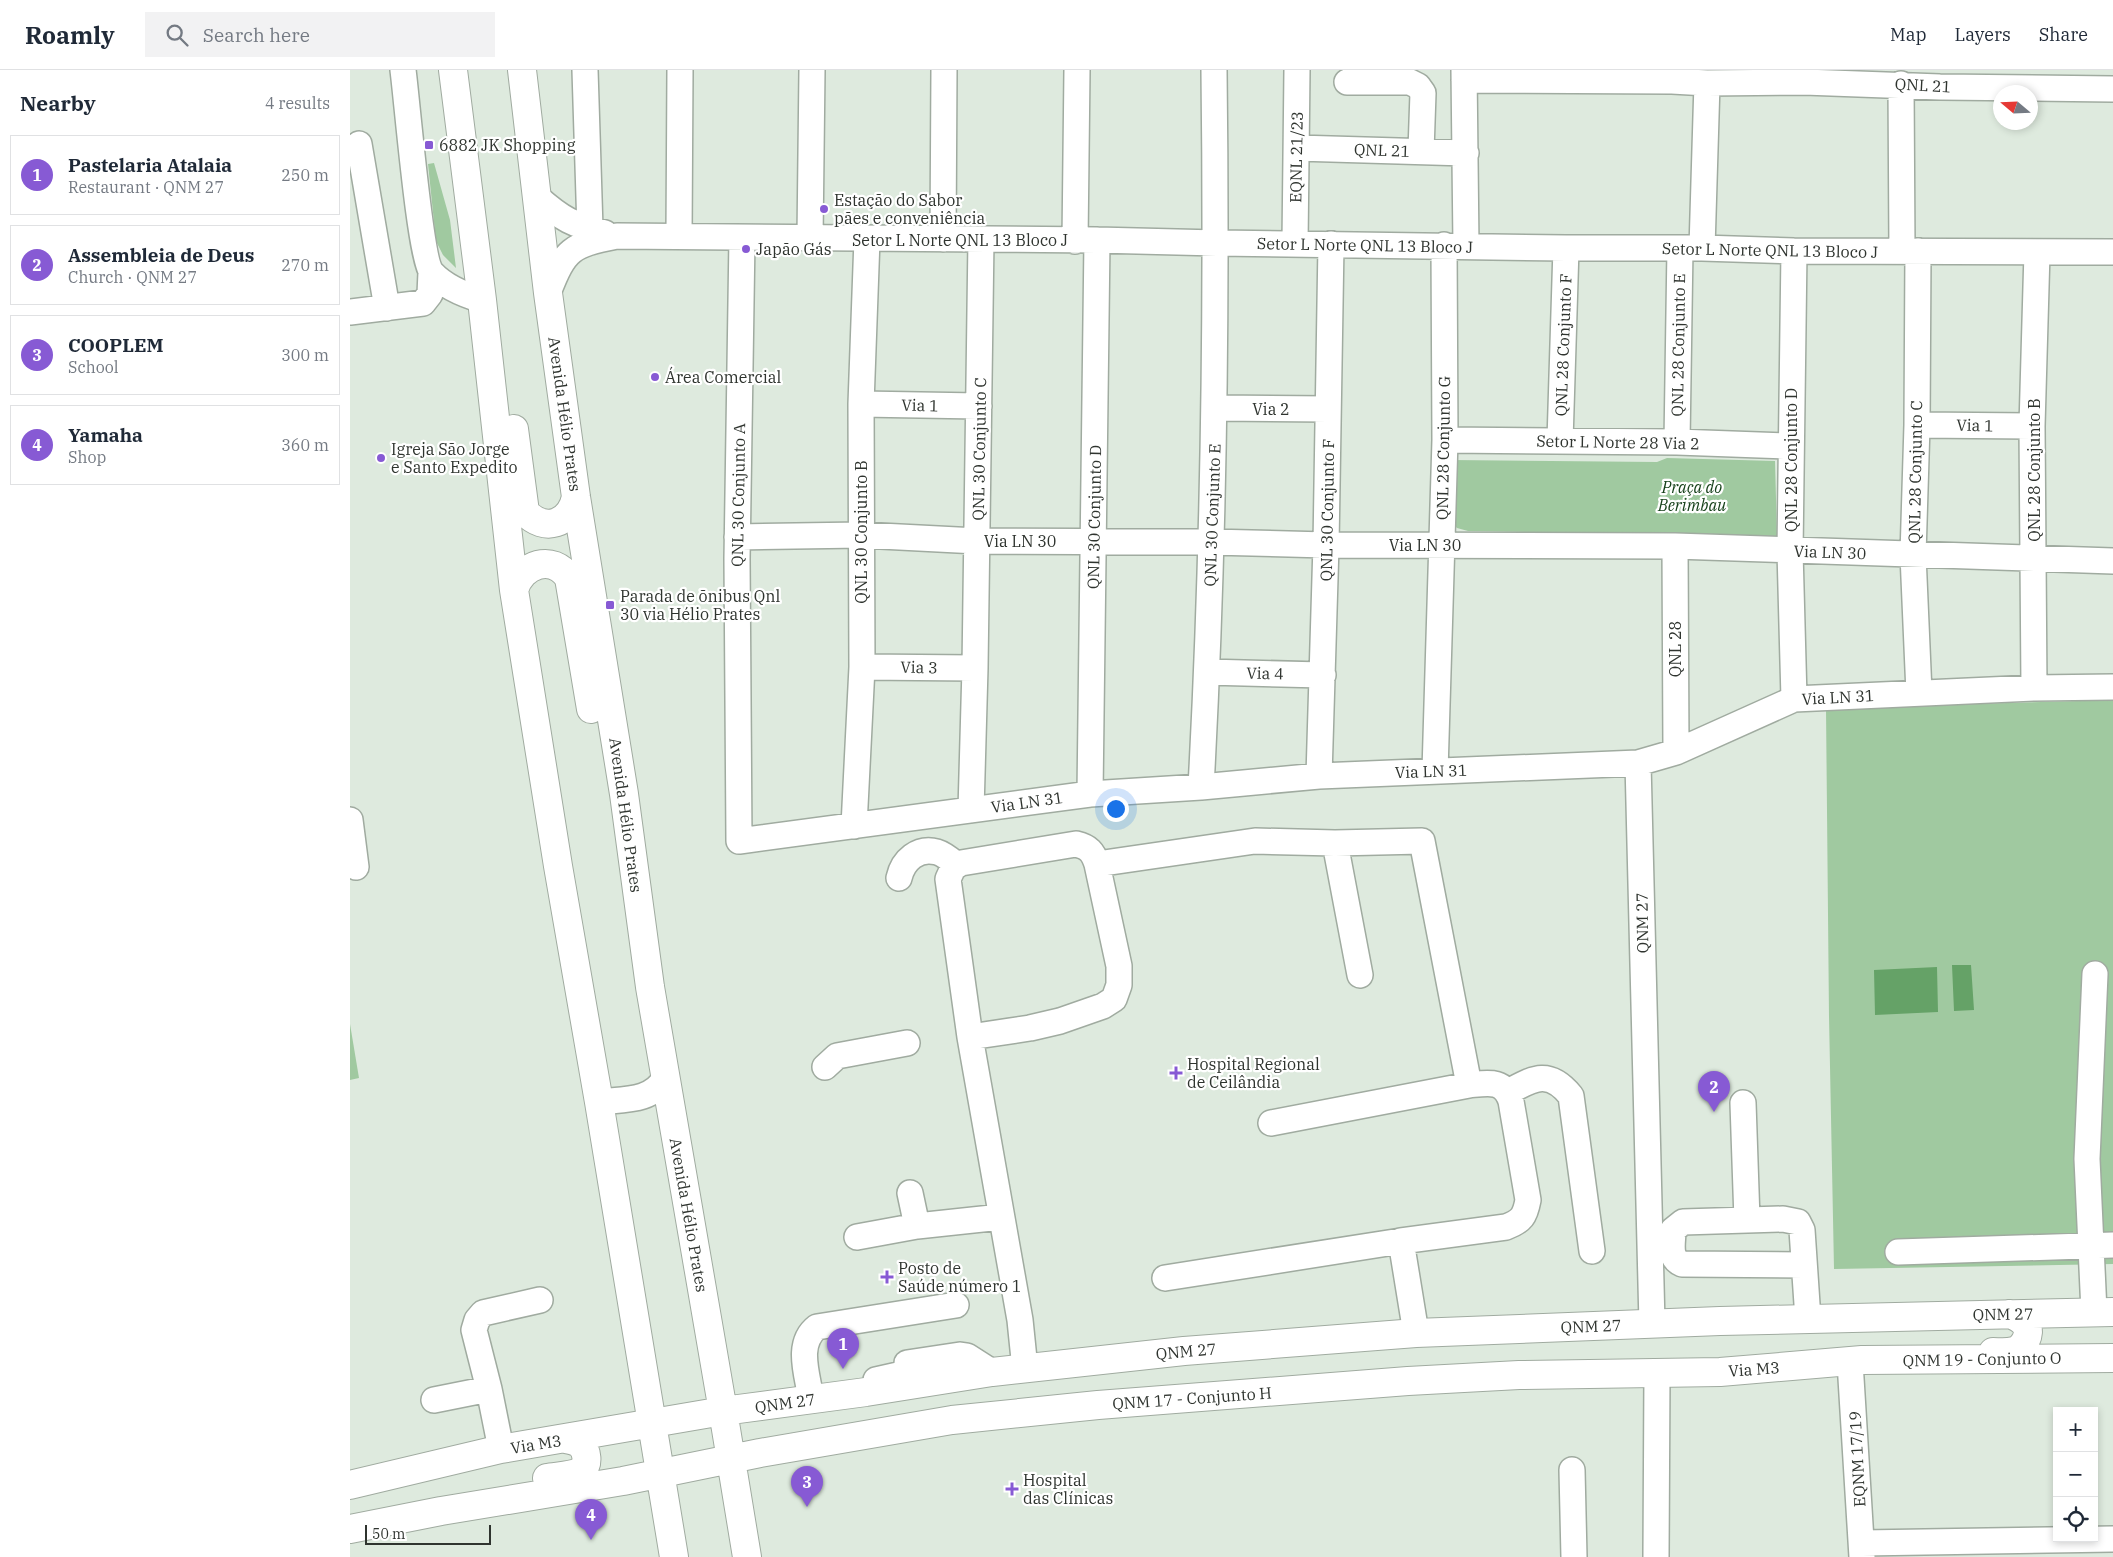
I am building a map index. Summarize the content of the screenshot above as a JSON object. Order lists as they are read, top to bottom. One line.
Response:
{"streets":{"main road":["Avenida Hélio Prates","QNM 27","QNM 19 - Conjunto O","Via M3","QNM 17 - Conjunto H"],"street":["QNL 21","EQNL 21/23","Setor L Norte QNL 13 Bloco J","QNL 28 Conjunto F","QNL 28 Conjunto E","Via 1","Via 2","Setor L Norte 28 Via 2","QNL 28 Conjunto G","QNL 30 Conjunto C","QNL 28 Conjunto D","QNL 28 Conjunto B","QNL 28 Conjunto C","QNL 30 Conjunto A","QNL 30 Conjunto F","QNL 30 Conjunto E","QNL 30 Conjunto D","QNL 30 Conjunto B","Via LN 30","QNL 28","Via 3","Via 4","Via LN 31","EQNM 17/19"]},"crossings":[["QNL 21","EQNL 21/23"],["QNL 21","Setor L Norte QNL 13 Bloco J"],["QNL 21","QNL 28 Conjunto E"],["QNL 21","QNL 28 Conjunto G"],["QNL 21","QNL 28 Conjunto C"],["EQNL 21/23","Setor L Norte QNL 13 Bloco J"],["Setor L Norte QNL 13 Bloco J","QNL 28 Conjunto F"],["Setor L Norte QNL 13 Bloco J","QNL 28 Conjunto E"],["Setor L Norte QNL 13 Bloco J","QNL 28 Conjunto G"],["Setor L Norte QNL 13 Bloco J","QNL 30 Conjunto C"],["Setor L Norte QNL 13 Bloco J","QNL 28 Conjunto D"],["Setor L Norte QNL 13 Bloco J","QNL 28 Conjunto B"],["Setor L Norte QNL 13 Bloco J","QNL 28 Conjunto C"],["Setor L Norte QNL 13 Bloco J","QNL 30 Conjunto A"],["Setor L Norte QNL 13 Bloco J","QNL 30 Conjunto F"],["Setor L Norte QNL 13 Bloco J","QNL 30 Conjunto E"],["Setor L Norte QNL 13 Bloco J","QNL 30 Conjunto D"],["Setor L Norte QNL 13 Bloco J","QNL 30 Conjunto B"],["QNL 28 Conjunto F","Setor L Norte 28 Via 2"],["QNL 28 Conjunto E","Setor L Norte 28 Via 2"],["Via 1","QNL 30 Conjunto C"],["Via 1","QNL 28 Conjunto B"],["Via 1","QNL 28 Conjunto C"],["Via 1","QNL 30 Conjunto B"],["Via 2","QNL 30 Conjunto F"],["Via 2","QNL 30 Conjunto E"],["Avenida Hélio Prates","QNM 27"],["Avenida Hélio Prates","Via M3"],["Avenida Hélio Prates","QNM 17 - Conjunto H"],["Setor L Norte 28 Via 2","QNL 28 Conjunto G"],["Setor L Norte 28 Via 2","QNL 28 Conjunto D"],["QNL 28 Conjunto G","Via LN 30"],["QNL 28 Conjunto G","Via LN 31"],["QNL 30 Conjunto C","Via LN 30"],["QNL 30 Conjunto C","Via 3"],["QNL 30 Conjunto C","Via LN 31"],["QNL 28 Conjunto D","Via LN 30"],["QNL 28 Conjunto D","Via LN 31"],["QNL 28 Conjunto B","Via LN 30"],["QNL 28 Conjunto B","Via LN 31"],["QNL 28 Conjunto C","Via LN 30"],["QNL 28 Conjunto C","Via LN 31"],["QNL 30 Conjunto A","Via LN 30"],["QNL 30 Conjunto A","Via LN 31"],["QNL 30 Conjunto F","Via LN 30"],["QNL 30 Conjunto F","Via 4"],["QNL 30 Conjunto F","Via LN 31"],["QNL 30 Conjunto E","Via LN 30"],["QNL 30 Conjunto E","Via 4"],["QNL 30 Conjunto E","Via LN 31"],["QNL 30 Conjunto D","Via LN 30"],["QNL 30 Conjunto D","Via LN 31"],["QNL 30 Conjunto B","Via LN 30"],["QNL 30 Conjunto B","Via 3"],["QNL 30 Conjunto B","Via LN 31"],["Via LN 30","QNL 28"],["QNL 28","Via LN 31"],["Via LN 31","QNM 27"],["QNM 27","Via M3"],["QNM 19 - Conjunto O","Via M3"],["QNM 19 - Conjunto O","EQNM 17/19"],["Via M3","QNM 17 - Conjunto H"],["Via M3","EQNM 17/19"]],"parks":["Praça do Berimbau"],"places":{"transit":["6882 JK Shopping","Parada de õnibus Qnl 30 via Hélio Prates"],"other":["Estação do Sabor pães e conveniência","Japão Gás","Área Comercial","Igreja São Jorge e Santo Expedito"],"health":["Hospital Regional de Ceilândia","Posto de Saúde número 1","Hospital das Clínicas"]},"scale_bar":"50 m","north":"left","page":{"header":"Roamly","search":"Search here","nav":["Map","Layers","Share"],"heading":["Nearby","4 results"],"list":[{"mark":"1","name":"Pastelaria Atalaia","note":"Restaurant · QNM 27","value":"250 m"},{"mark":"2","name":"Assembleia de Deus","note":"Church · QNM 27","value":"270 m"},{"mark":"3","name":"COOPLEM","note":"School","value":"300 m"},{"mark":"4","name":"Yamaha","note":"Shop","value":"360 m"}],"pins":["2","1","3","4"],"map_buttons":["+","−"],"scale":"50 m"}}
